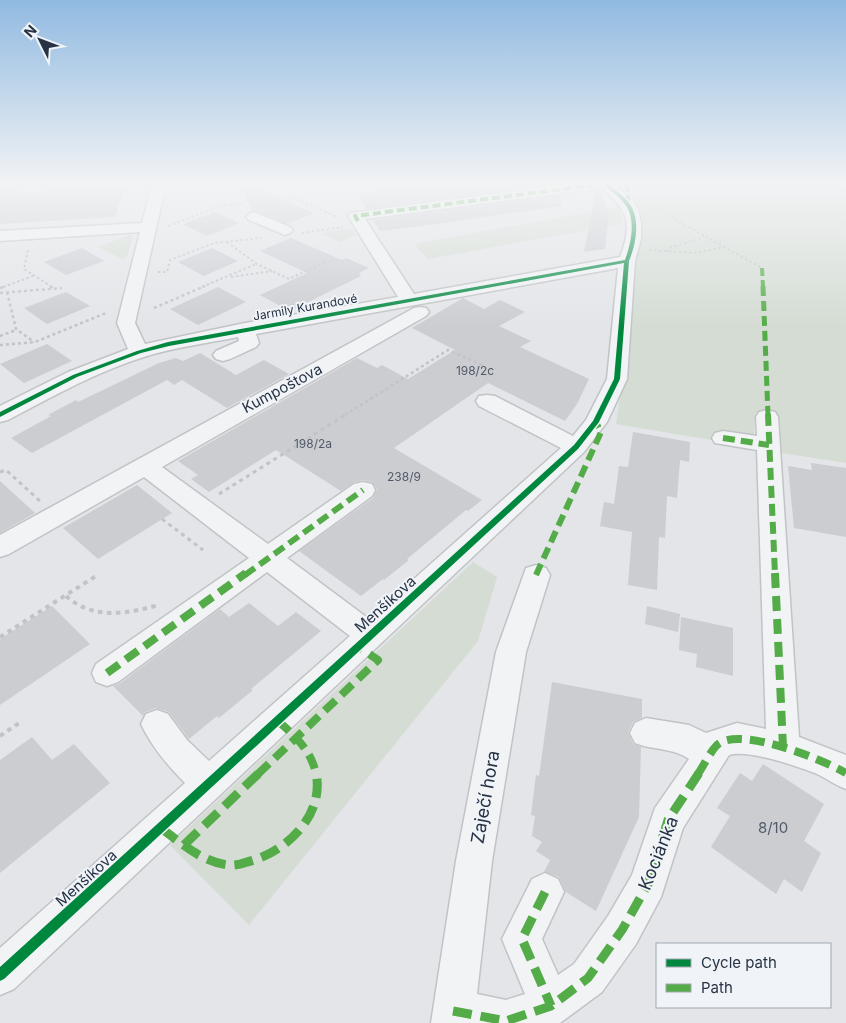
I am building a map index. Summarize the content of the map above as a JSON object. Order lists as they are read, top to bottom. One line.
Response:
{"streets":{"street":["Jarmily Kurandové","Kumpoštova","Menšíkova","Zaječí hora","Kociánka"]},"crossings":[["Jarmily Kurandové","Kumpoštova"],["Jarmily Kurandové","Menšíkova"],["Zaječí hora","Kociánka"]],"house_numbers":["198/2c","198/2a","238/9","8/10"],"legend":["Cycle path","Path"],"north":"top left"}
